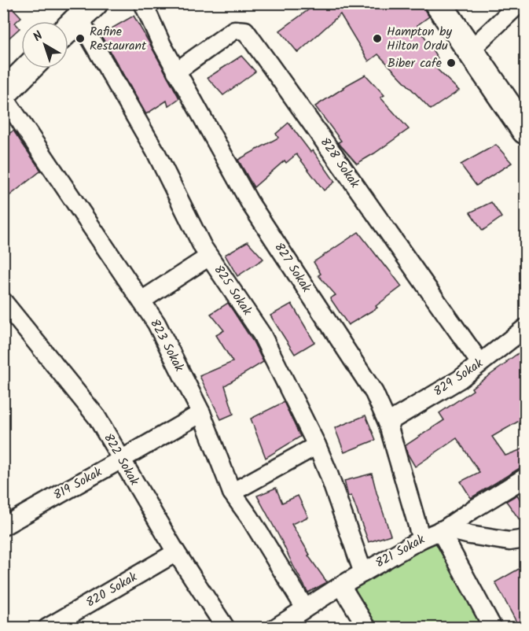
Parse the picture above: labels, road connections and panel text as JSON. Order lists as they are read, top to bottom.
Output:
{
  "streets": {
    "street": [
      "828 Sokak",
      "827 Sokak",
      "825 Sokak",
      "823 Sokak",
      "829 Sokak",
      "822 Sokak",
      "819 Sokak",
      "821 Sokak",
      "820 Sokak"
    ]
  },
  "crossings": [
    ["828 Sokak", "827 Sokak"],
    ["828 Sokak", "829 Sokak"],
    ["827 Sokak", "829 Sokak"],
    ["827 Sokak", "821 Sokak"],
    ["825 Sokak", "821 Sokak"],
    ["823 Sokak", "819 Sokak"],
    ["823 Sokak", "821 Sokak"],
    ["822 Sokak", "819 Sokak"],
    ["822 Sokak", "820 Sokak"]
  ],
  "places": ["Rafine Restaurant", "Hampton by Hilton Ordu", "Biber cafe"],
  "north": "top left"
}
